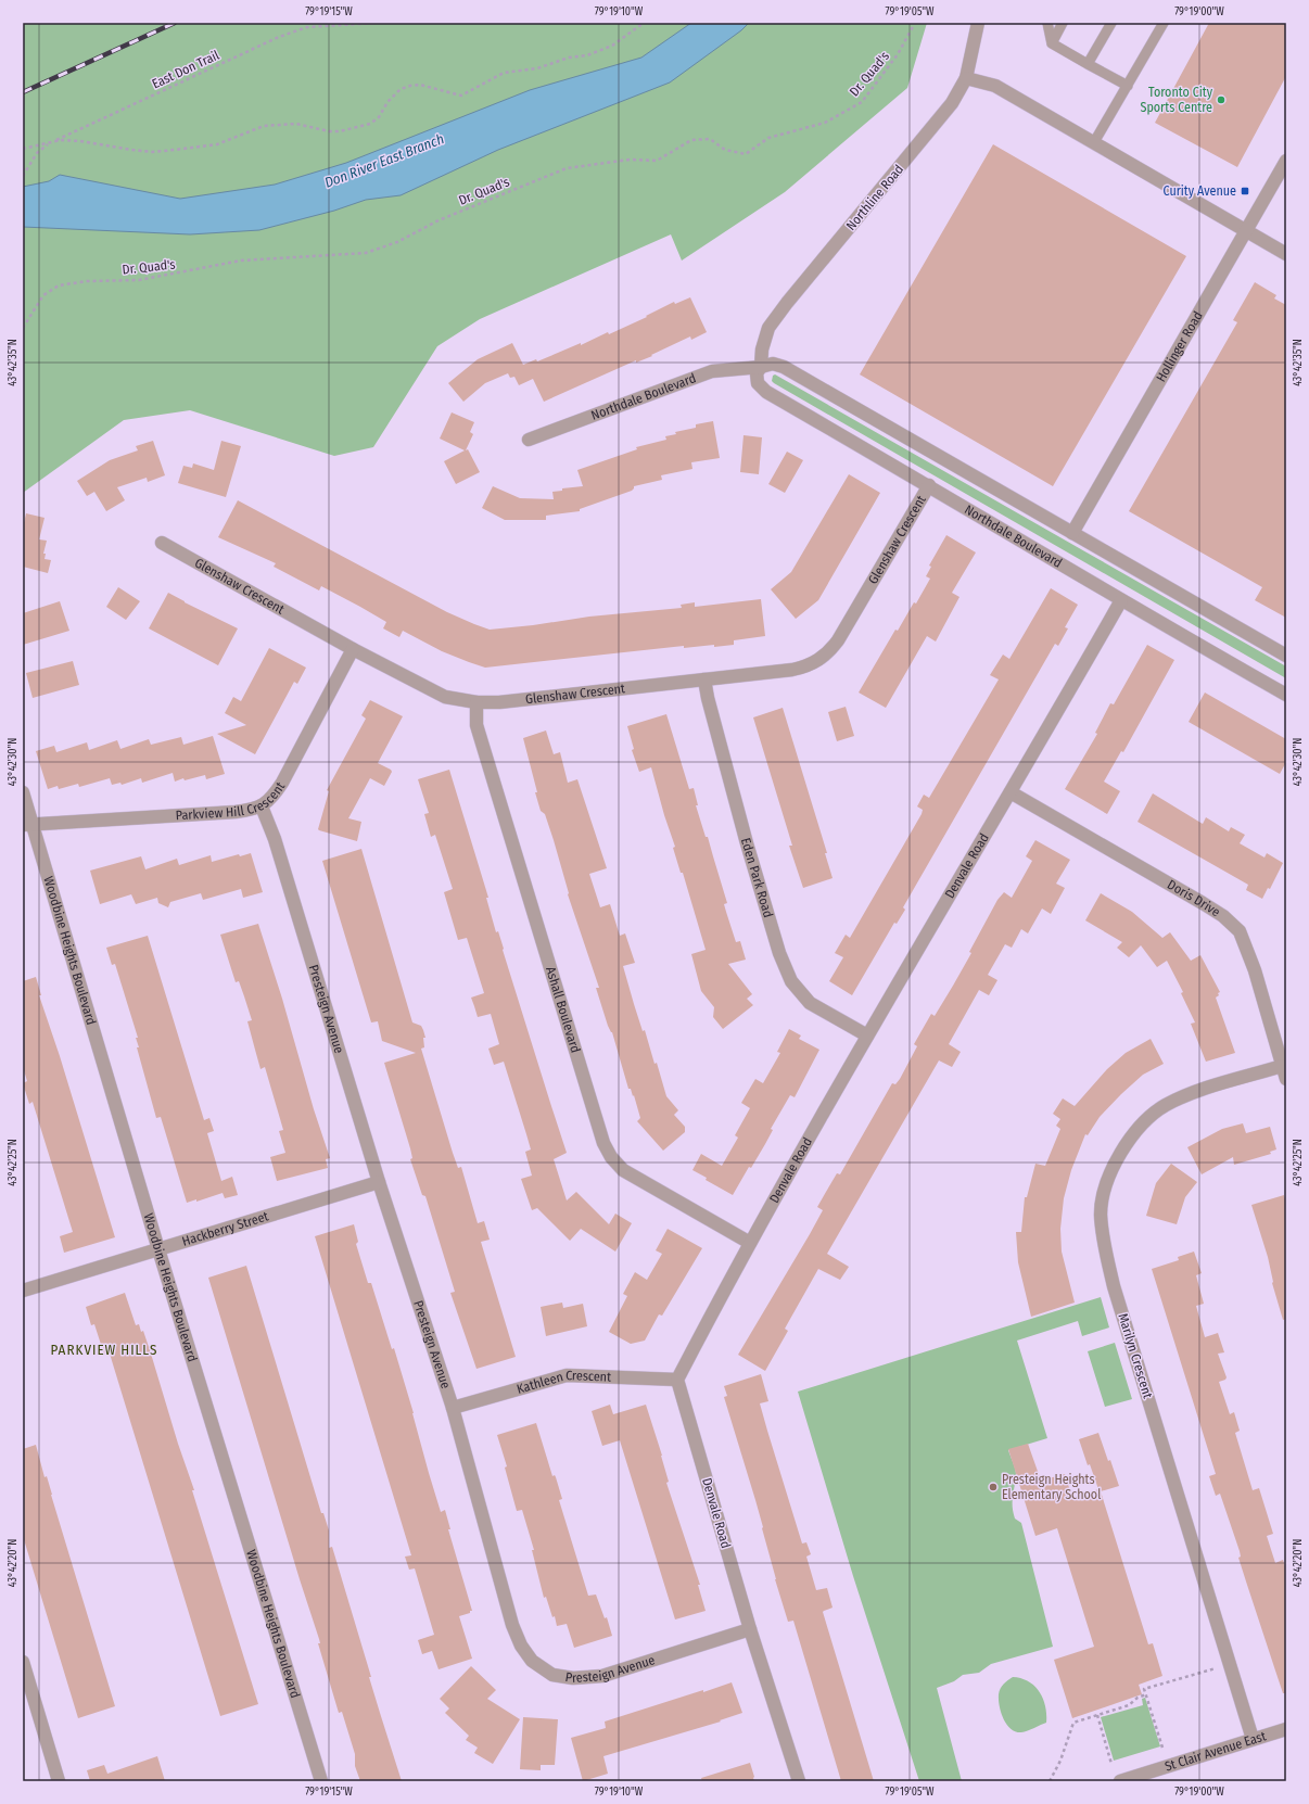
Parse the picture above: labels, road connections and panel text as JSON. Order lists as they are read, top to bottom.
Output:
{
  "streets": {
    "street": [
      "Northline Road",
      "Hollinger Road",
      "Northdale Boulevard",
      "Glenshaw Crescent",
      "Parkview Hill Crescent",
      "Denvale Road",
      "Eden Park Road",
      "Doris Drive",
      "Woodbine Heights Boulevard",
      "Presteign Avenue",
      "Ashall Boulevard",
      "Hackberry Street",
      "Marilyn Crescent",
      "Kathleen Crescent",
      "St Clair Avenue East"
    ],
    "path": ["East Don Trail", "Dr. Quad's"]
  },
  "crossings": [
    ["Northline Road", "Northdale Boulevard"],
    ["Hollinger Road", "Northdale Boulevard"],
    ["Northdale Boulevard", "Glenshaw Crescent"],
    ["Northdale Boulevard", "Denvale Road"],
    ["Glenshaw Crescent", "Parkview Hill Crescent"],
    ["Glenshaw Crescent", "Eden Park Road"],
    ["Glenshaw Crescent", "Ashall Boulevard"],
    ["Parkview Hill Crescent", "Woodbine Heights Boulevard"],
    ["Parkview Hill Crescent", "Presteign Avenue"],
    ["Denvale Road", "Eden Park Road"],
    ["Denvale Road", "Doris Drive"],
    ["Denvale Road", "Presteign Avenue"],
    ["Denvale Road", "Ashall Boulevard"],
    ["Denvale Road", "Kathleen Crescent"],
    ["Doris Drive", "Marilyn Crescent"],
    ["Woodbine Heights Boulevard", "Hackberry Street"],
    ["Presteign Avenue", "Hackberry Street"],
    ["Presteign Avenue", "Kathleen Crescent"],
    ["Marilyn Crescent", "St Clair Avenue East"]
  ],
  "districts": ["PARKVIEW HILLS"],
  "water": ["Don River East Branch"],
  "places": {
    "other": ["Toronto City Sports Centre", "Presteign Heights Elementary School"],
    "transit": ["Curity Avenue"]
  },
  "coordinates": [
    "79°19'15\"W",
    "79°19'10\"W",
    "79°19'05\"W",
    "79°19'00\"W",
    "43°42'35\"N",
    "43°42'30\"N",
    "43°42'25\"N",
    "43°42'20\"N"
  ]
}
